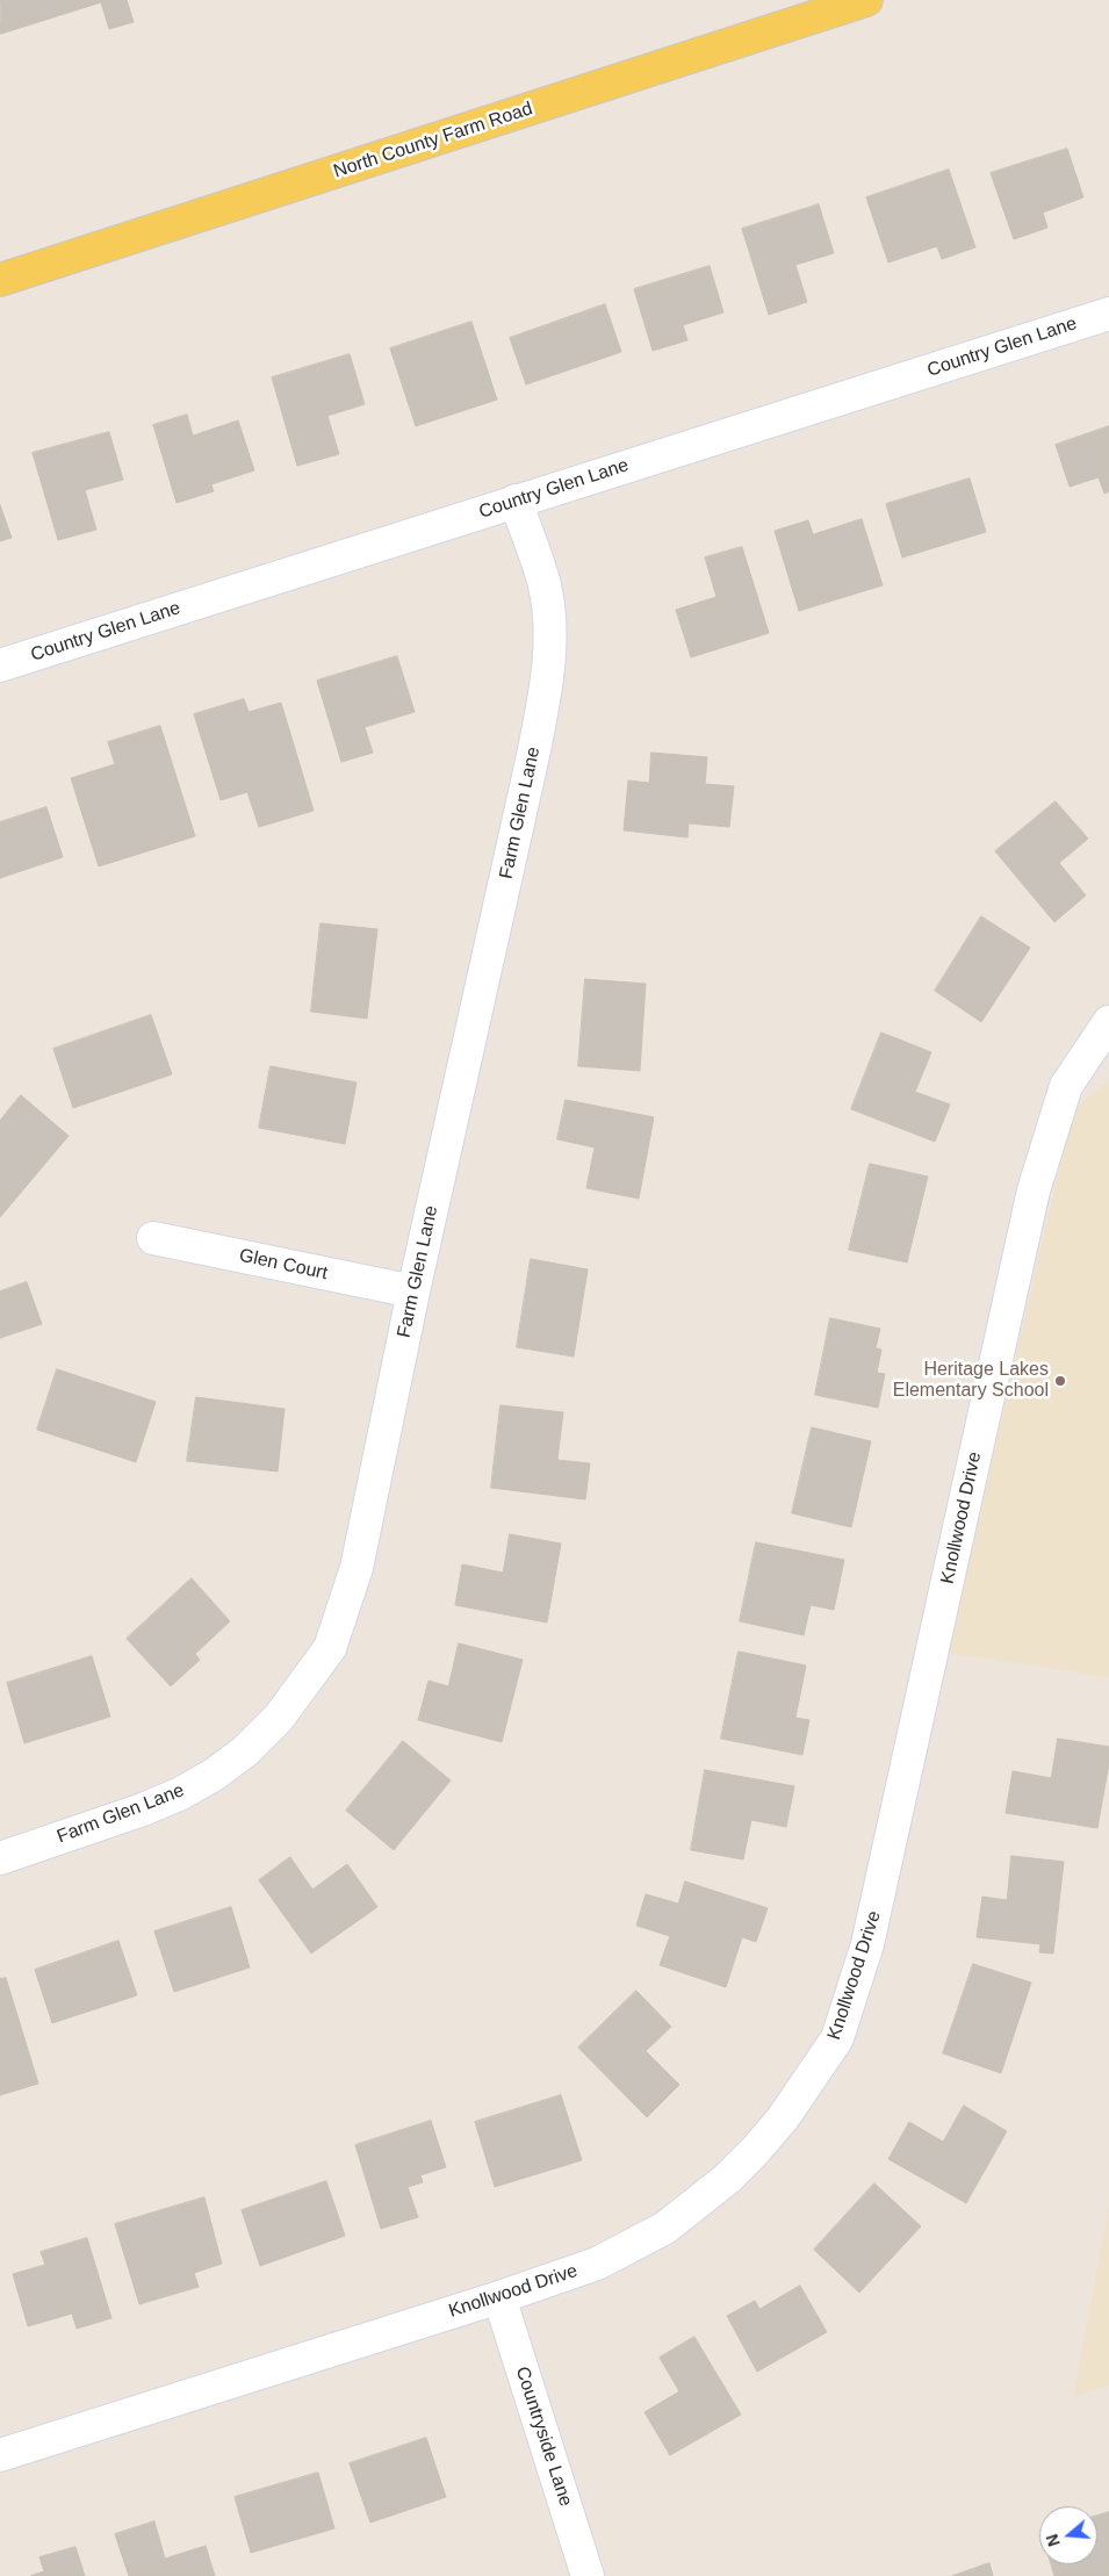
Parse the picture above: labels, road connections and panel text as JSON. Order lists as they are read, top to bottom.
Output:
{
  "streets": {
    "main road": ["North County Farm Road"],
    "street": [
      "Country Glen Lane",
      "Farm Glen Lane",
      "Glen Court",
      "Knollwood Drive",
      "Countryside Lane"
    ]
  },
  "crossings": [
    ["Country Glen Lane", "Farm Glen Lane"],
    ["Farm Glen Lane", "Glen Court"],
    ["Knollwood Drive", "Countryside Lane"]
  ],
  "places": ["Heritage Lakes Elementary School"],
  "north": "left"
}
